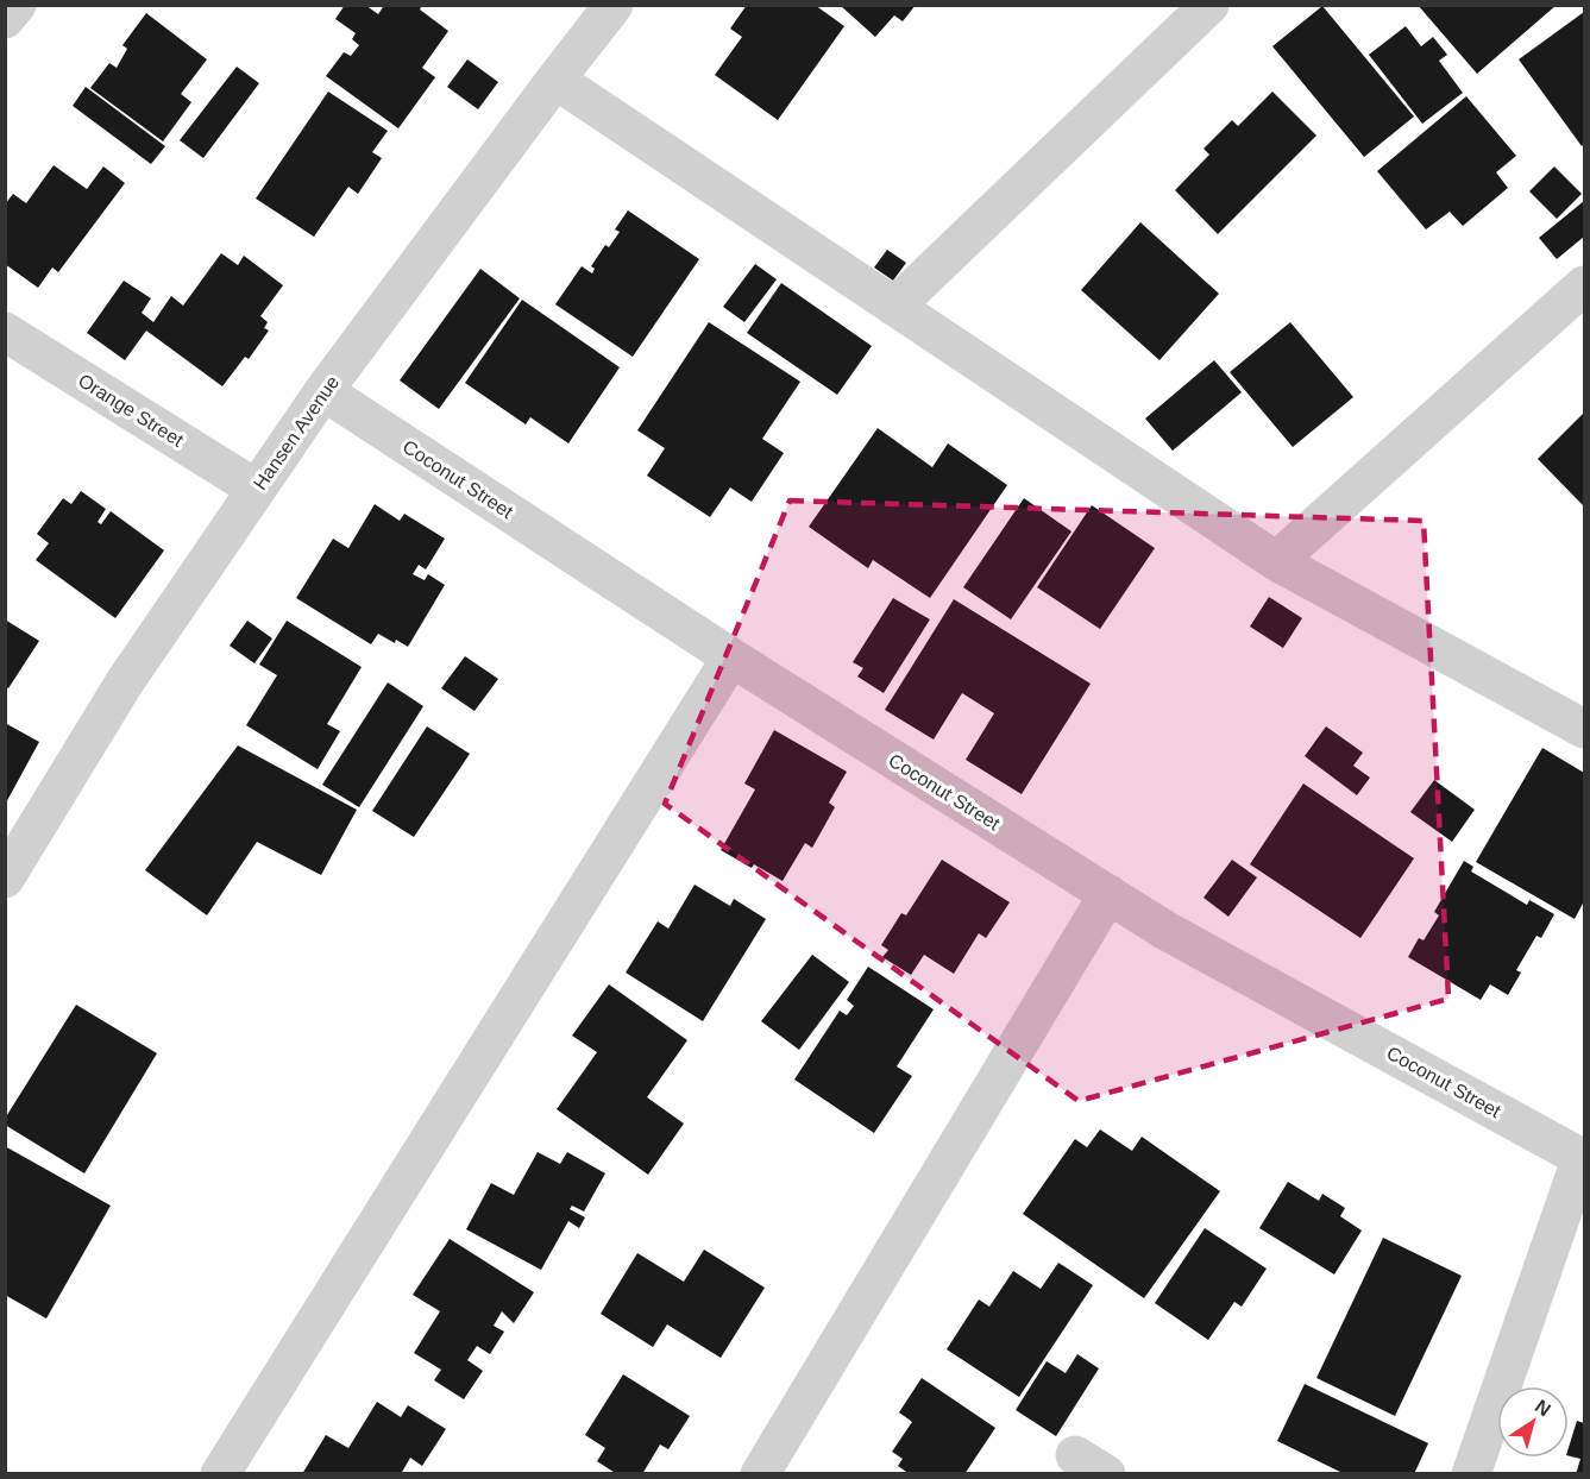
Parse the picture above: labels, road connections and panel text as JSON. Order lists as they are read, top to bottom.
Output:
{
  "streets": {
    "street": ["Orange Street", "Hansen Avenue", "Coconut Street"]
  },
  "crossings": [
    ["Orange Street", "Hansen Avenue"],
    ["Hansen Avenue", "Coconut Street"]
  ],
  "north": "top right"
}
